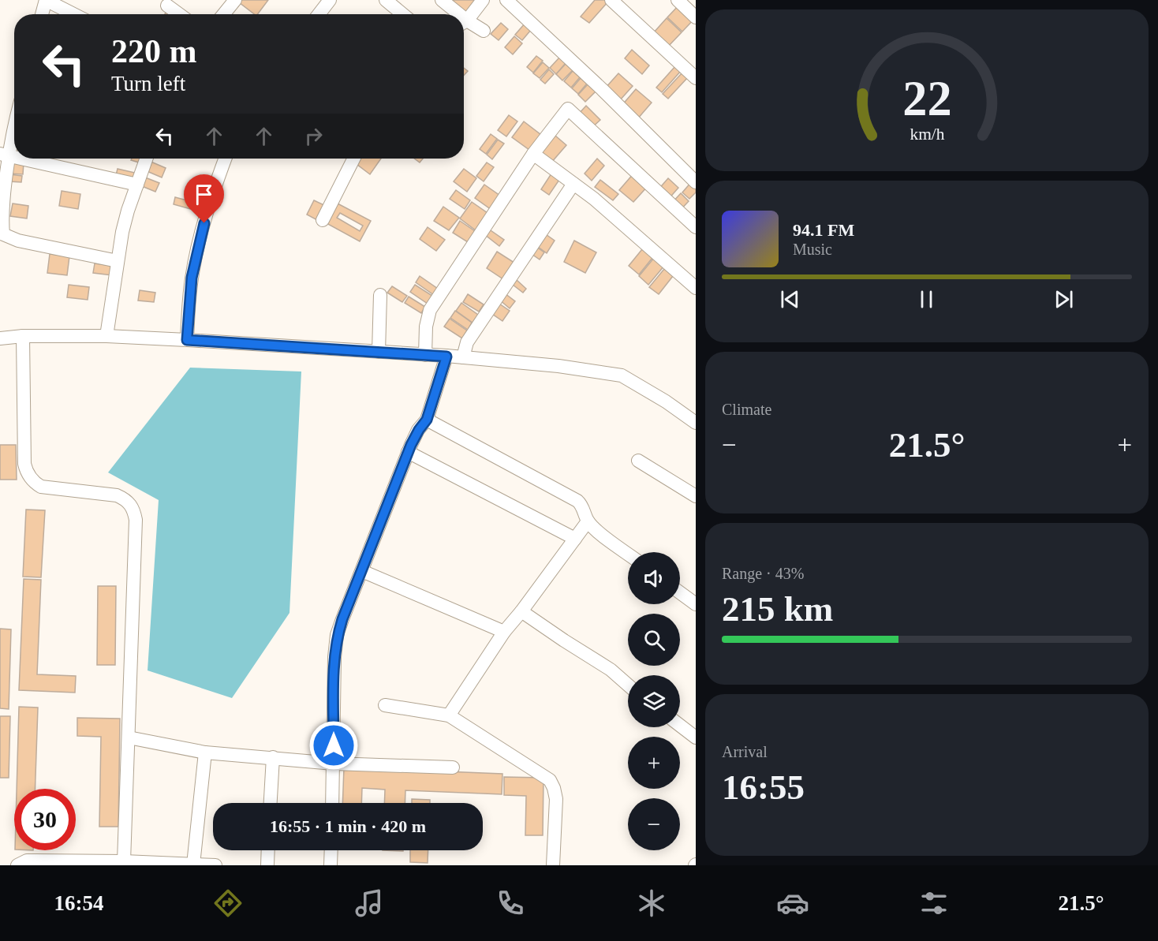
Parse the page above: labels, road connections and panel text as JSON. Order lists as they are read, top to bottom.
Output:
{
  "page": {
    "turn": ["220 m", "Turn left"],
    "song": ["94.1 FM", "Music"],
    "tile": [
      "Climate",
      ["Range · 43%", "215 km"],
      ["Arrival", "16:55"]
    ],
    "heat": ["−", "21.5°", "+"],
    "map_buttons": ["+", "−"],
    "limit": "30",
    "trip": "16:55 · 1 min · 420 m",
    "tabs": ["16:54", "21.5°"],
    "gauge": ["22", "km/h"]
  }
}
